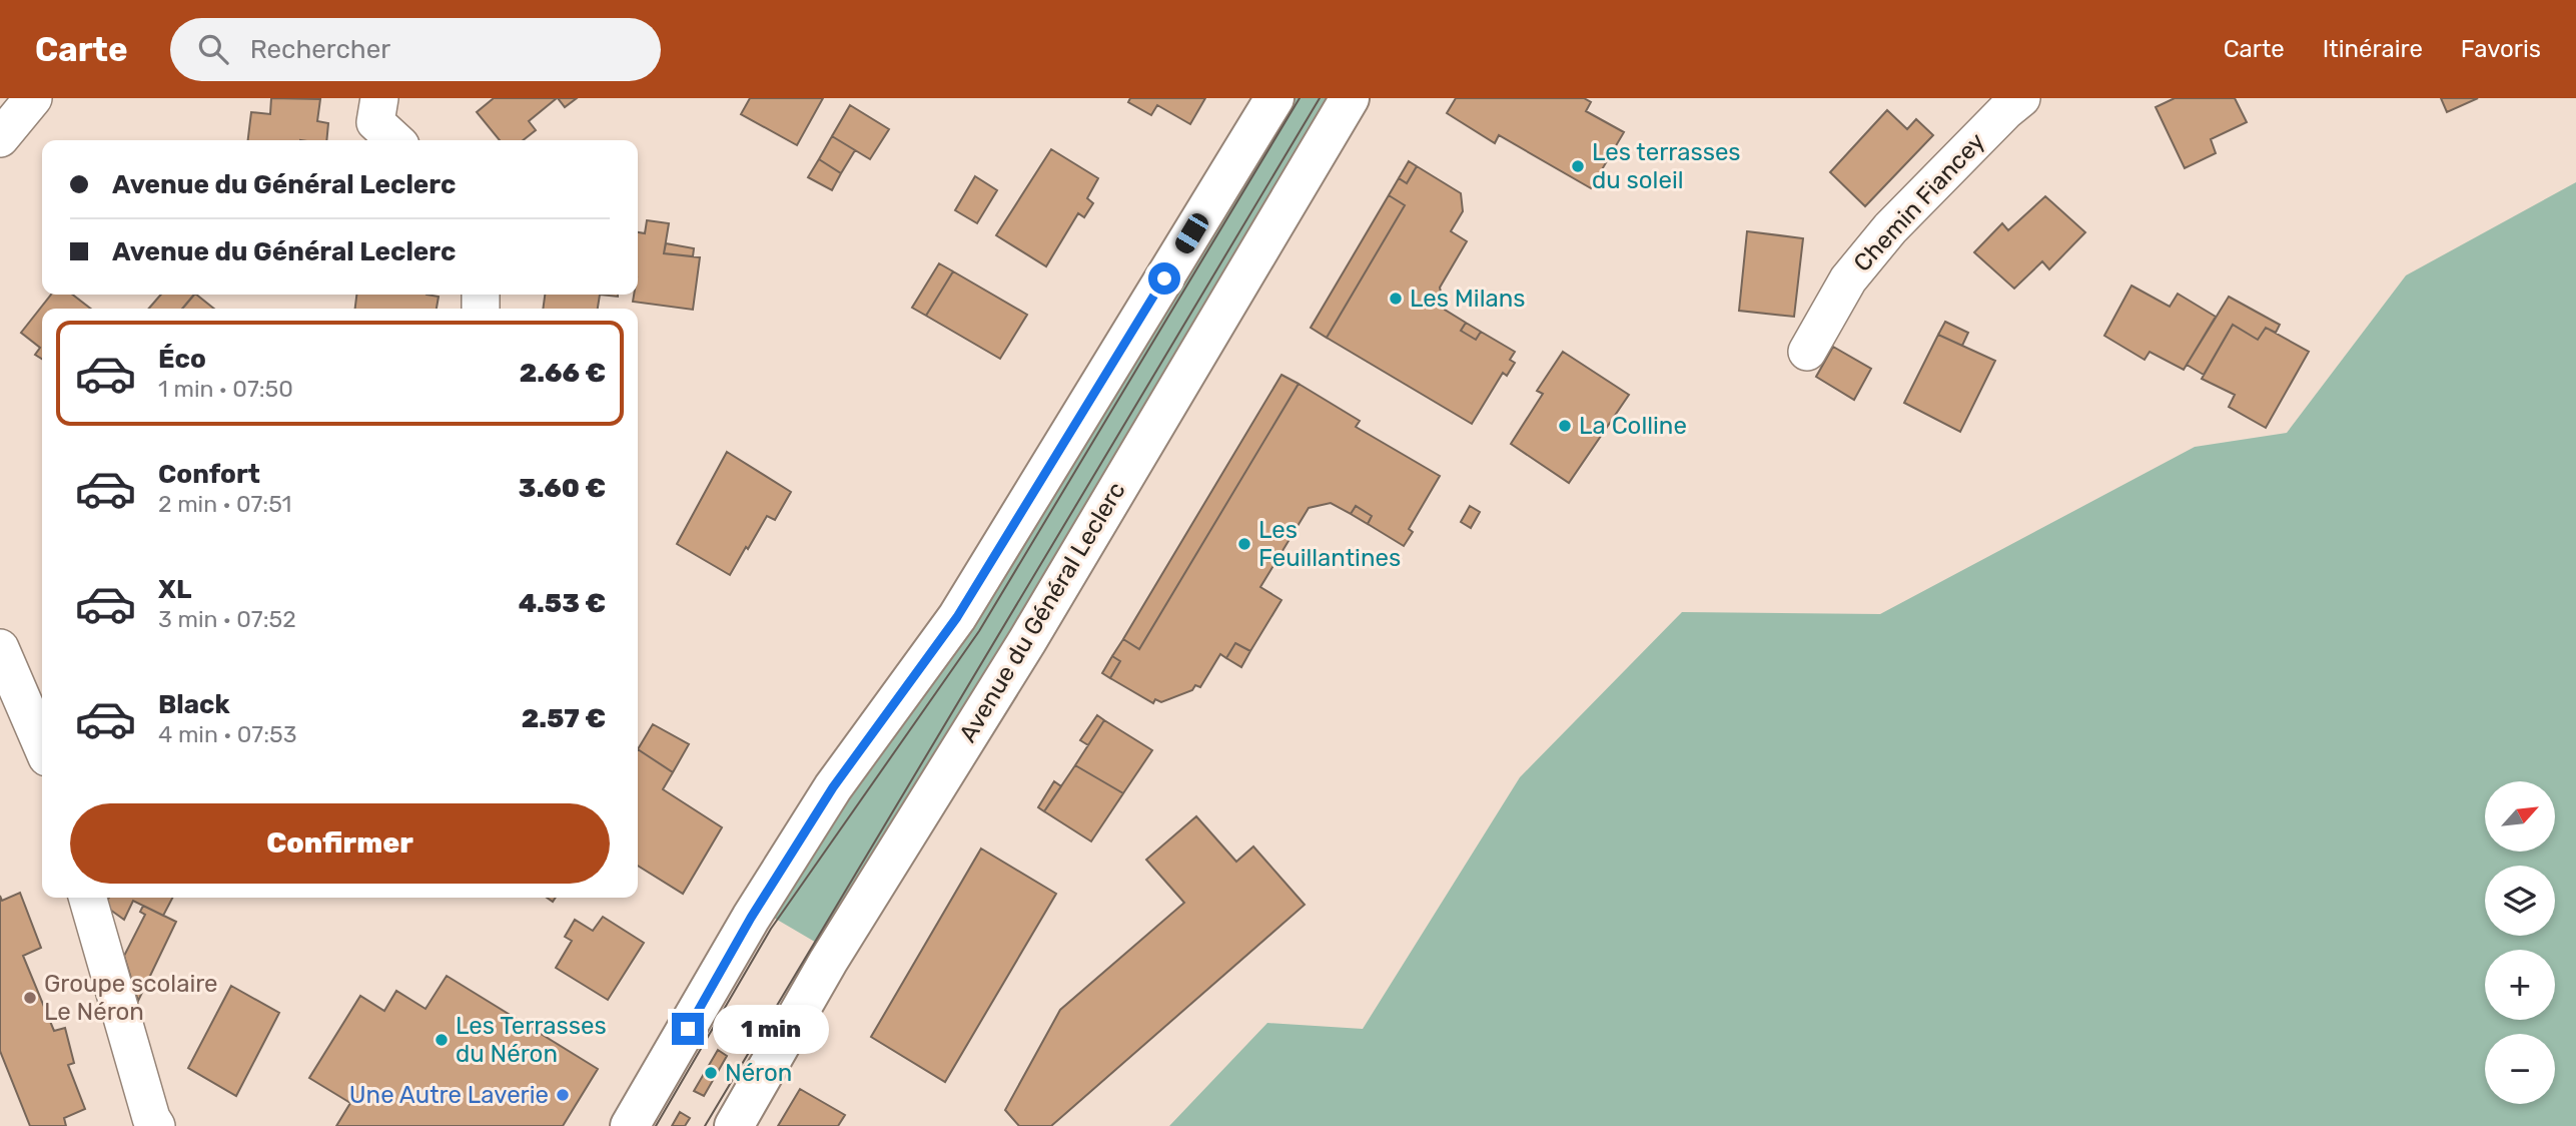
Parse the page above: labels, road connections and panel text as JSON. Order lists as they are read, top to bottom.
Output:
{
  "streets": {
    "main road": ["Avenue du Général Leclerc"],
    "street": ["Chemin Fiancey"]
  },
  "places": [
    "Les terrasses du soleil",
    "Les Milans",
    "La Colline",
    "Les Feuillantines",
    "Groupe scolaire Le Néron",
    "Les Terrasses du Néron",
    "Néron",
    "Une Autre Laverie"
  ],
  "north": "top right",
  "page": {
    "header": "Carte",
    "search": "Rechercher",
    "nav": ["Carte", "Itinéraire", "Favoris"],
    "banner": ["Avenue du Général Leclerc", "Avenue du Général Leclerc"],
    "list": [
      {
        "name": "Éco",
        "note": "1 min · 07:50",
        "value": "2.66 €"
      },
      {
        "name": "Confort",
        "note": "2 min · 07:51",
        "value": "3.60 €"
      },
      {
        "name": "XL",
        "note": "3 min · 07:52",
        "value": "4.53 €"
      },
      {
        "name": "Black",
        "note": "4 min · 07:53",
        "value": "2.57 €"
      }
    ],
    "map_buttons": ["+", "−"],
    "buttons": "Confirmer",
    "bubble": "1 min"
  }
}
